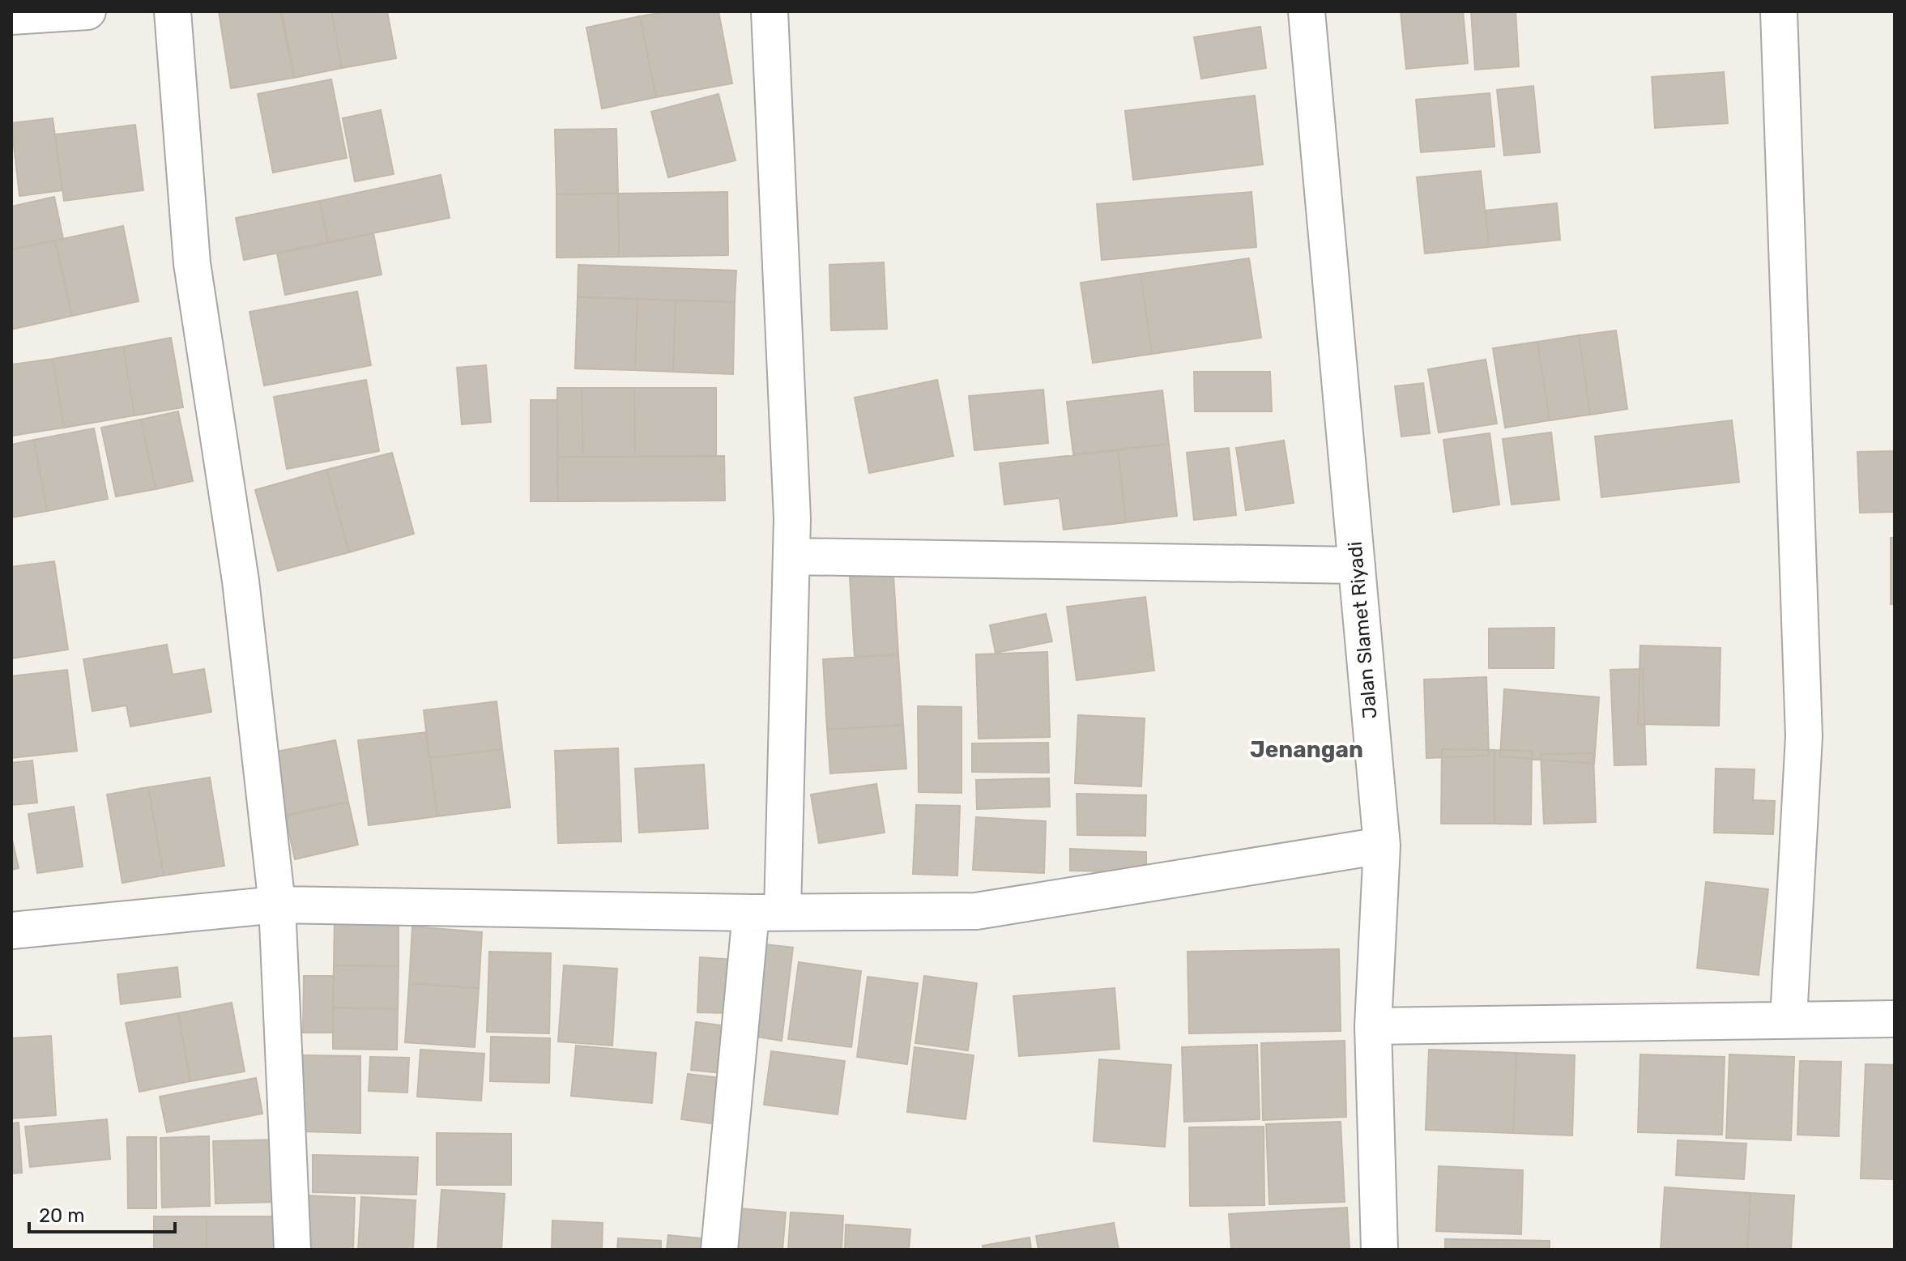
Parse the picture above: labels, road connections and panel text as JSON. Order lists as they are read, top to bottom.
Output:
{
  "streets": {
    "street": ["Jalan Slamet Riyadi"]
  },
  "districts": ["Jenangan"],
  "scale_bar": "20 m"
}
